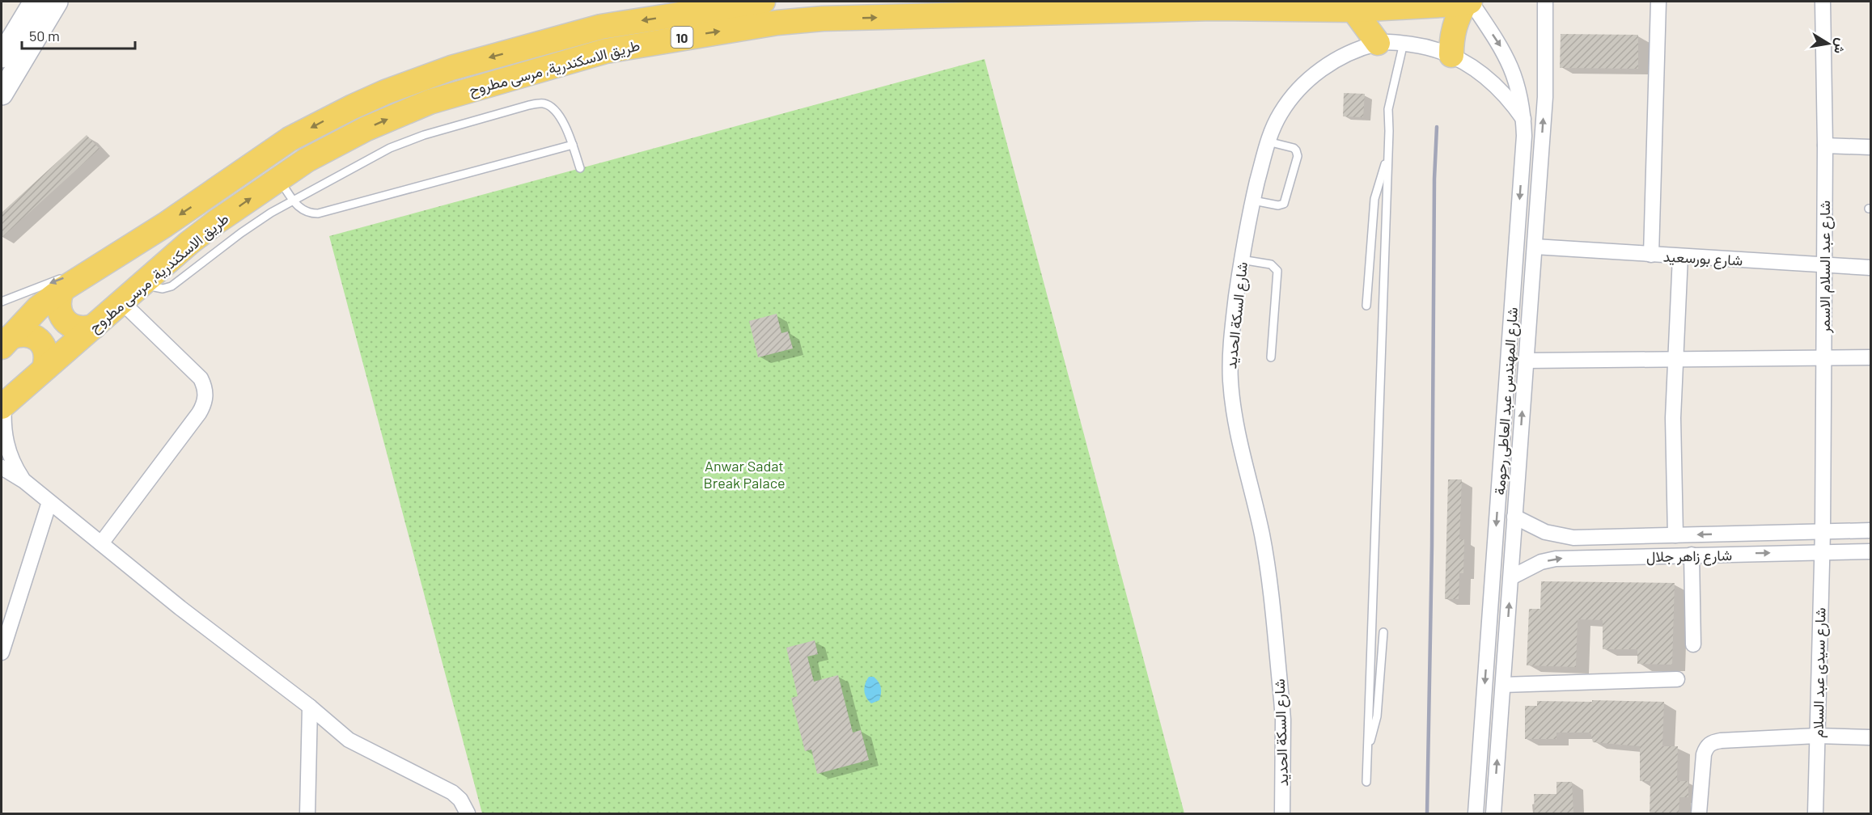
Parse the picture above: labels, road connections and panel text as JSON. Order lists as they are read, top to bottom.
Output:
{
  "streets": {
    "main road": ["10", "طريق الاسكندرية, مرسى مطروح"],
    "street": [
      "شارع بورسعيد",
      "شارع عبد السلام الاسمر",
      "شارع السكة الحديد",
      "شارع المهندس عبد العاطى رحومة",
      "شارع زاهر جلال",
      "شارع سيدى عبد السلام"
    ]
  },
  "crossings": [
    ["طريق الاسكندرية, مرسى مطروح", "شارع المهندس عبد العاطى رحومة"],
    ["شارع بورسعيد", "شارع عبد السلام الاسمر"],
    ["شارع بورسعيد", "شارع المهندس عبد العاطى رحومة"],
    ["شارع عبد السلام الاسمر", "شارع زاهر جلال"],
    ["شارع عبد السلام الاسمر", "شارع سيدى عبد السلام"],
    ["شارع السكة الحديد", "شارع المهندس عبد العاطى رحومة"],
    ["شارع المهندس عبد العاطى رحومة", "شارع زاهر جلال"],
    ["شارع زاهر جلال", "شارع سيدى عبد السلام"]
  ],
  "parks": ["Anwar Sadat Break Palace"],
  "scale_bar": "50 m",
  "north": "right"
}
